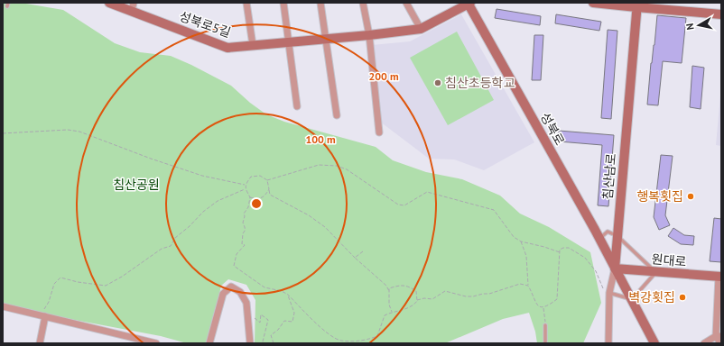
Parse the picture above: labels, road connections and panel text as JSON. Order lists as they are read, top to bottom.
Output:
{
  "streets": {
    "main road": [
      "성북로5길",
      "성북로",
      "침산남로",
      "원대로"
    ]
  },
  "crossings": [
    ["성북로5길", "성북로"],
    ["성북로", "침산남로"],
    ["성북로", "원대로"],
    ["침산남로", "원대로"]
  ],
  "parks": ["침산공원"],
  "places": ["침산초등학교", "행복횟집", "벽강횟집"],
  "north": "left",
  "rings": ["200 m", "100 m"]
}
